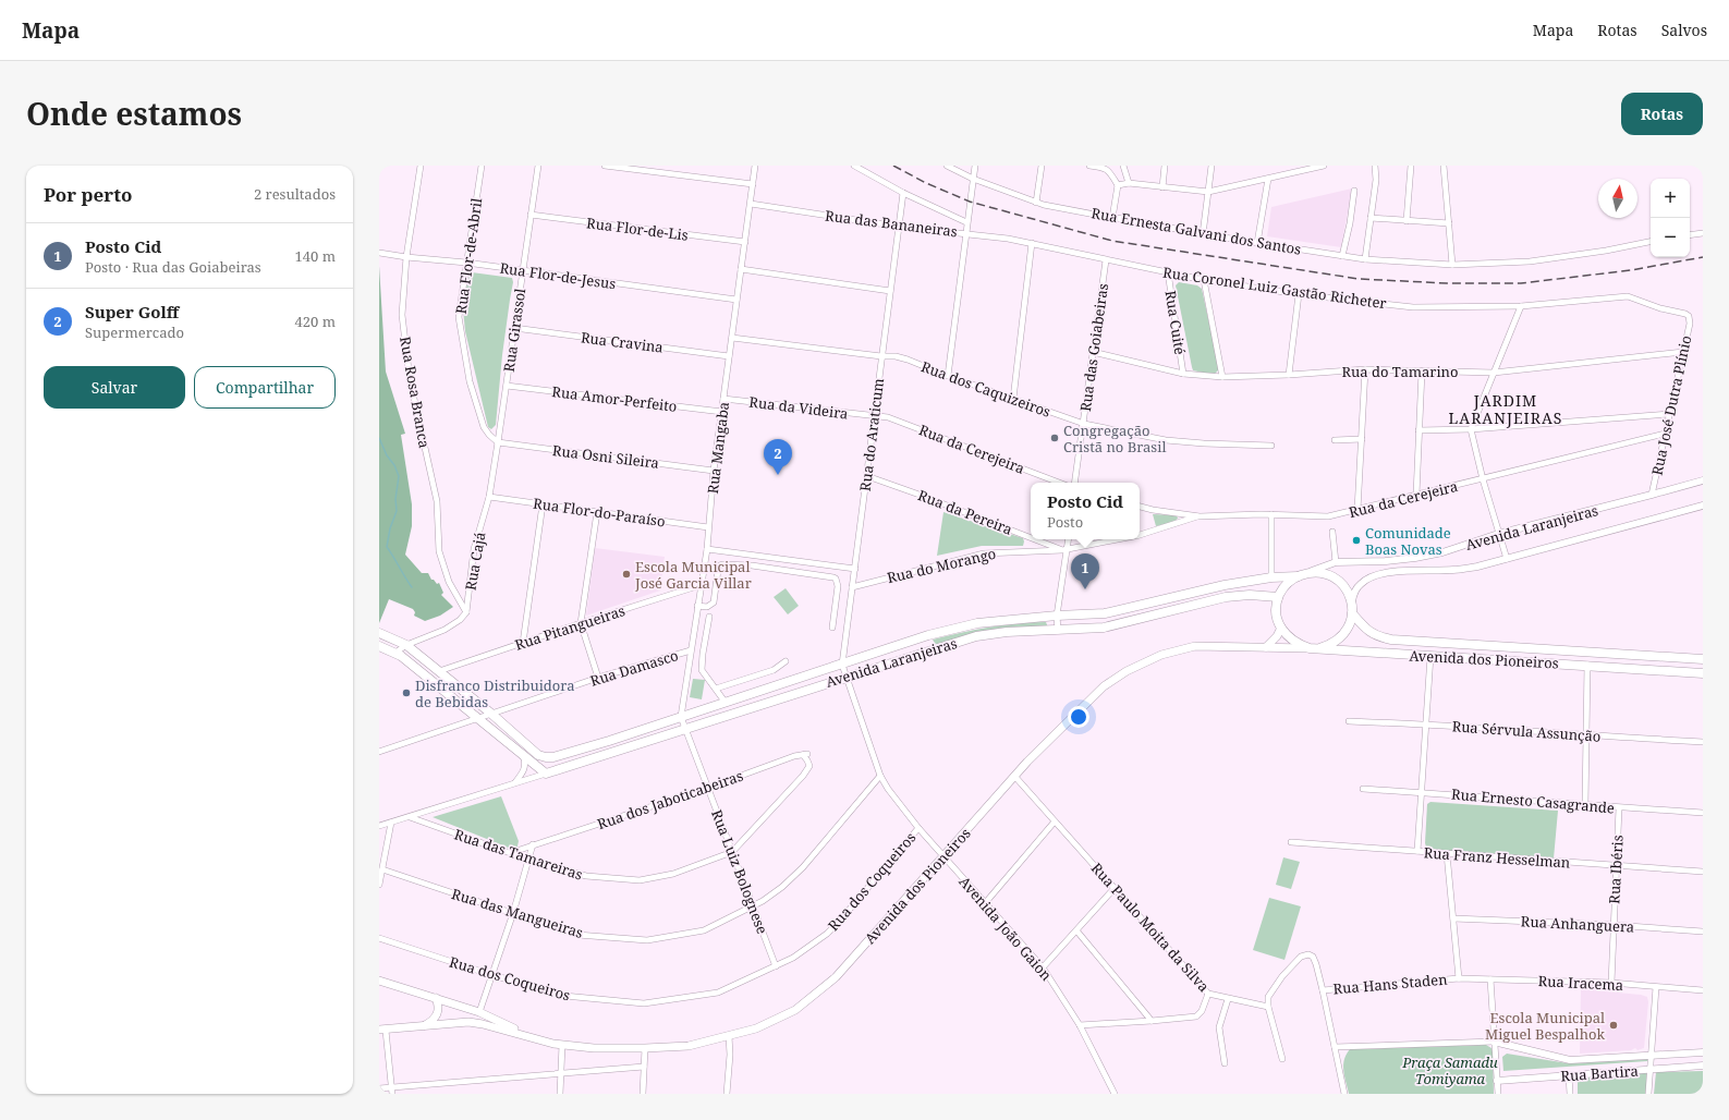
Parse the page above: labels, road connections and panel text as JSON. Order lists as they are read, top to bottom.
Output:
{
  "streets": {
    "main road": ["Avenida Laranjeiras", "Avenida dos Pioneiros"],
    "street": [
      "Rua das Bananeiras",
      "Rua Flor-de-Lis",
      "Rua Ernesta Galvani dos Santos",
      "Rua Flor-de-Abril",
      "Rua Flor-de-Jesus",
      "Rua Coronel Luiz Gastão Richeter",
      "Rua Cuité",
      "Rua Girassol",
      "Rua Cravina",
      "Rua das Goiabeiras",
      "Rua do Tamarino",
      "Rua dos Caquizeiros",
      "Rua Rosa Branca",
      "Rua Amor-Perfeito",
      "Rua José Dutra Plínio",
      "Rua da Videira",
      "Rua do Araticum",
      "Rua Mangaba",
      "Rua da Cerejeira",
      "Rua Osni Sileira",
      "Rua Flor-do-Paraíso",
      "Rua da Pereira",
      "Rua Cajá",
      "Rua do Morango",
      "Rua Pitangueiras",
      "Rua Damasco",
      "Rua Sérvula Assunção",
      "Rua dos Jaboticabeiras",
      "Rua Ernesto Casagrande",
      "Rua das Tamareiras",
      "Rua Franz Hesselman",
      "Rua Ibéris",
      "Rua Luiz Bolognese",
      "Rua dos Coqueiros",
      "Rua das Mangueiras",
      "Rua Anhanguera",
      "Rua Paulo Moita da Silva",
      "Avenida João Gaion",
      "Rua Iracema",
      "Rua Hans Staden",
      "Rua Bartira"
    ]
  },
  "crossings": [
    ["Rua das Bananeiras", "Rua Coronel Luiz Gastão Richeter"],
    ["Rua das Bananeiras", "Rua do Araticum"],
    ["Rua das Bananeiras", "Rua Mangaba"],
    ["Rua Flor-de-Lis", "Rua Girassol"],
    ["Rua Flor-de-Lis", "Rua Mangaba"],
    ["Rua Flor-de-Abril", "Rua Flor-de-Jesus"],
    ["Rua Flor-de-Abril", "Rua Girassol"],
    ["Rua Flor-de-Abril", "Rua Osni Sileira"],
    ["Rua Flor-de-Abril", "Rua Cajá"],
    ["Rua Flor-de-Jesus", "Rua Girassol"],
    ["Rua Flor-de-Jesus", "Rua Rosa Branca"],
    ["Rua Flor-de-Jesus", "Rua Mangaba"],
    ["Rua Coronel Luiz Gastão Richeter", "Rua Cuité"],
    ["Rua Coronel Luiz Gastão Richeter", "Rua das Goiabeiras"],
    ["Rua Coronel Luiz Gastão Richeter", "Rua José Dutra Plínio"],
    ["Rua Cuité", "Rua do Tamarino"],
    ["Rua Girassol", "Rua Cravina"],
    ["Rua Girassol", "Rua Amor-Perfeito"],
    ["Rua Girassol", "Rua Osni Sileira"],
    ["Rua Girassol", "Rua Cajá"],
    ["Rua Cravina", "Rua Mangaba"],
    ["Rua das Goiabeiras", "Rua do Tamarino"],
    ["Rua das Goiabeiras", "Rua dos Caquizeiros"],
    ["Rua do Tamarino", "Rua José Dutra Plínio"],
    ["Rua dos Caquizeiros", "Rua do Araticum"],
    ["Rua dos Caquizeiros", "Rua Mangaba"],
    ["Rua Rosa Branca", "Rua Cajá"],
    ["Rua Amor-Perfeito", "Rua Mangaba"],
    ["Rua José Dutra Plínio", "Rua da Cerejeira"],
    ["Rua José Dutra Plínio", "Avenida Laranjeiras"],
    ["Rua da Videira", "Rua do Araticum"],
    ["Rua da Videira", "Rua Mangaba"],
    ["Rua da Videira", "Rua da Cerejeira"],
    ["Rua do Araticum", "Rua da Cerejeira"],
    ["Rua do Araticum", "Rua da Pereira"],
    ["Rua do Araticum", "Avenida Laranjeiras"],
    ["Rua do Araticum", "Rua do Morango"],
    ["Rua Mangaba", "Rua Osni Sileira"],
    ["Rua Mangaba", "Rua Flor-do-Paraíso"],
    ["Rua Mangaba", "Avenida Laranjeiras"],
    ["Rua Mangaba", "Rua Pitangueiras"],
    ["Rua Mangaba", "Rua Damasco"],
    ["Rua Mangaba", "Rua Luiz Bolognese"],
    ["Rua da Cerejeira", "Rua do Morango"],
    ["Rua Osni Sileira", "Rua Cajá"],
    ["Rua Flor-do-Paraíso", "Rua Cajá"],
    ["Rua da Pereira", "Rua do Morango"],
    ["Avenida Laranjeiras", "Avenida dos Pioneiros"],
    ["Avenida Laranjeiras", "Rua Damasco"],
    ["Avenida Laranjeiras", "Rua das Tamareiras"],
    ["Avenida Laranjeiras", "Rua Luiz Bolognese"],
    ["Avenida dos Pioneiros", "Rua Paulo Moita da Silva"],
    ["Avenida dos Pioneiros", "Avenida João Gaion"],
    ["Rua dos Jaboticabeiras", "Rua das Tamareiras"],
    ["Rua dos Jaboticabeiras", "Rua Luiz Bolognese"],
    ["Rua Ernesto Casagrande", "Rua Ibéris"],
    ["Rua das Tamareiras", "Rua Luiz Bolognese"],
    ["Rua Franz Hesselman", "Rua Ibéris"],
    ["Rua Ibéris", "Rua Anhanguera"],
    ["Rua Ibéris", "Rua Iracema"],
    ["Rua Luiz Bolognese", "Rua dos Coqueiros"],
    ["Rua Luiz Bolognese", "Rua das Mangueiras"],
    ["Rua Iracema", "Rua Hans Staden"]
  ],
  "districts": ["JARDIM LARANJEIRAS"],
  "parks": ["Praça Samadu Tomiyama"],
  "places": [
    "Congregação Cristã no Brasil",
    "Comunidade Boas Novas",
    "Escola Municipal José Garcia Villar",
    "Disfranco Distribuidora de Bebidas",
    "Escola Municipal Miguel Bespalhok"
  ],
  "north": "top",
  "page": {
    "header": "Mapa",
    "nav": ["Mapa", "Rotas", "Salvos"],
    "title": "Onde estamos",
    "buttons": [
      "Rotas",
      ["Salvar", "Compartilhar"]
    ],
    "heading": ["Por perto", "2 resultados"],
    "map_buttons": ["+", "−"],
    "list": [
      {
        "mark": "1",
        "name": "Posto Cid",
        "note": "Posto · Rua das Goiabeiras",
        "value": "140 m"
      },
      {
        "mark": "2",
        "name": "Super Golff",
        "note": "Supermercado",
        "value": "420 m"
      }
    ],
    "pins": ["2", "1"],
    "popup": ["Posto Cid", "Posto"]
  }
}
